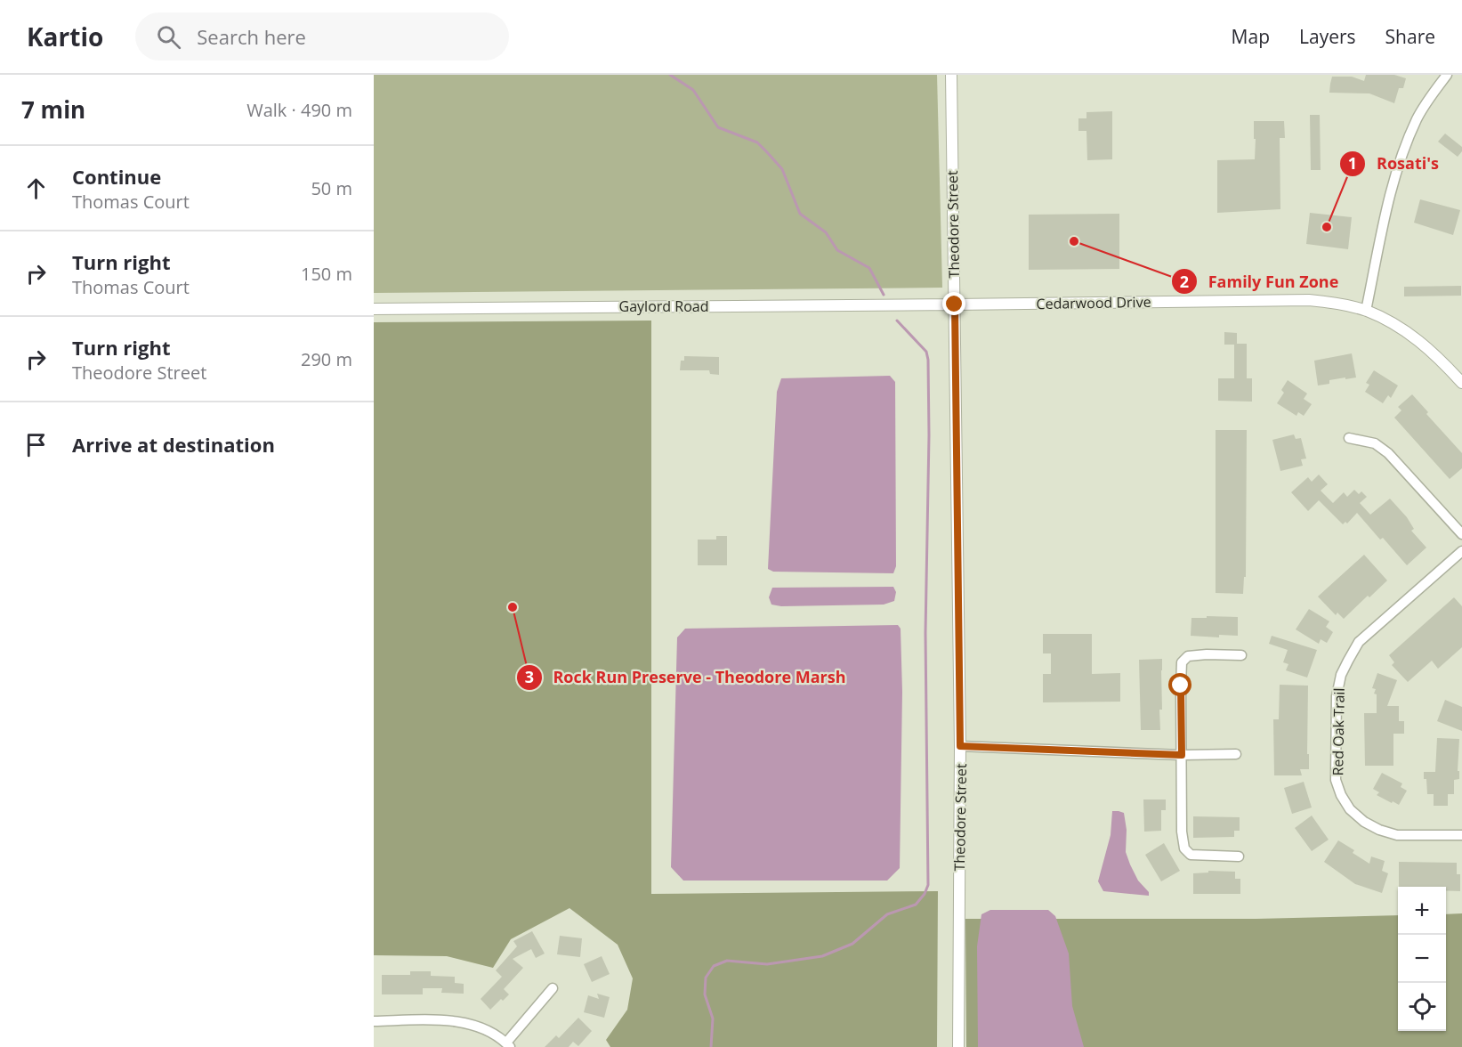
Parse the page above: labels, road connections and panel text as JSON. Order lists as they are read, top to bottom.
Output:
{
  "streets": {
    "street": [
      "Theodore Street",
      "Cedarwood Drive",
      "Gaylord Road",
      "Red Oak Trail"
    ]
  },
  "crossings": [
    ["Theodore Street", "Cedarwood Drive"],
    ["Theodore Street", "Gaylord Road"],
    ["Cedarwood Drive", "Gaylord Road"]
  ],
  "places": ["Rosati's", "Family Fun Zone", "Rock Run Preserve - Theodore Marsh"],
  "page": {
    "header": "Kartio",
    "search": "Search here",
    "nav": ["Map", "Layers", "Share"],
    "heading": ["7 min", "Walk · 490 m"],
    "list": [
      ["Continue", "Thomas Court", "50 m"],
      ["Turn right", "Thomas Court", "150 m"],
      ["Turn right", "Theodore Street", "290 m"],
      "Arrive at destination"
    ],
    "map_buttons": ["+", "−"]
  }
}
